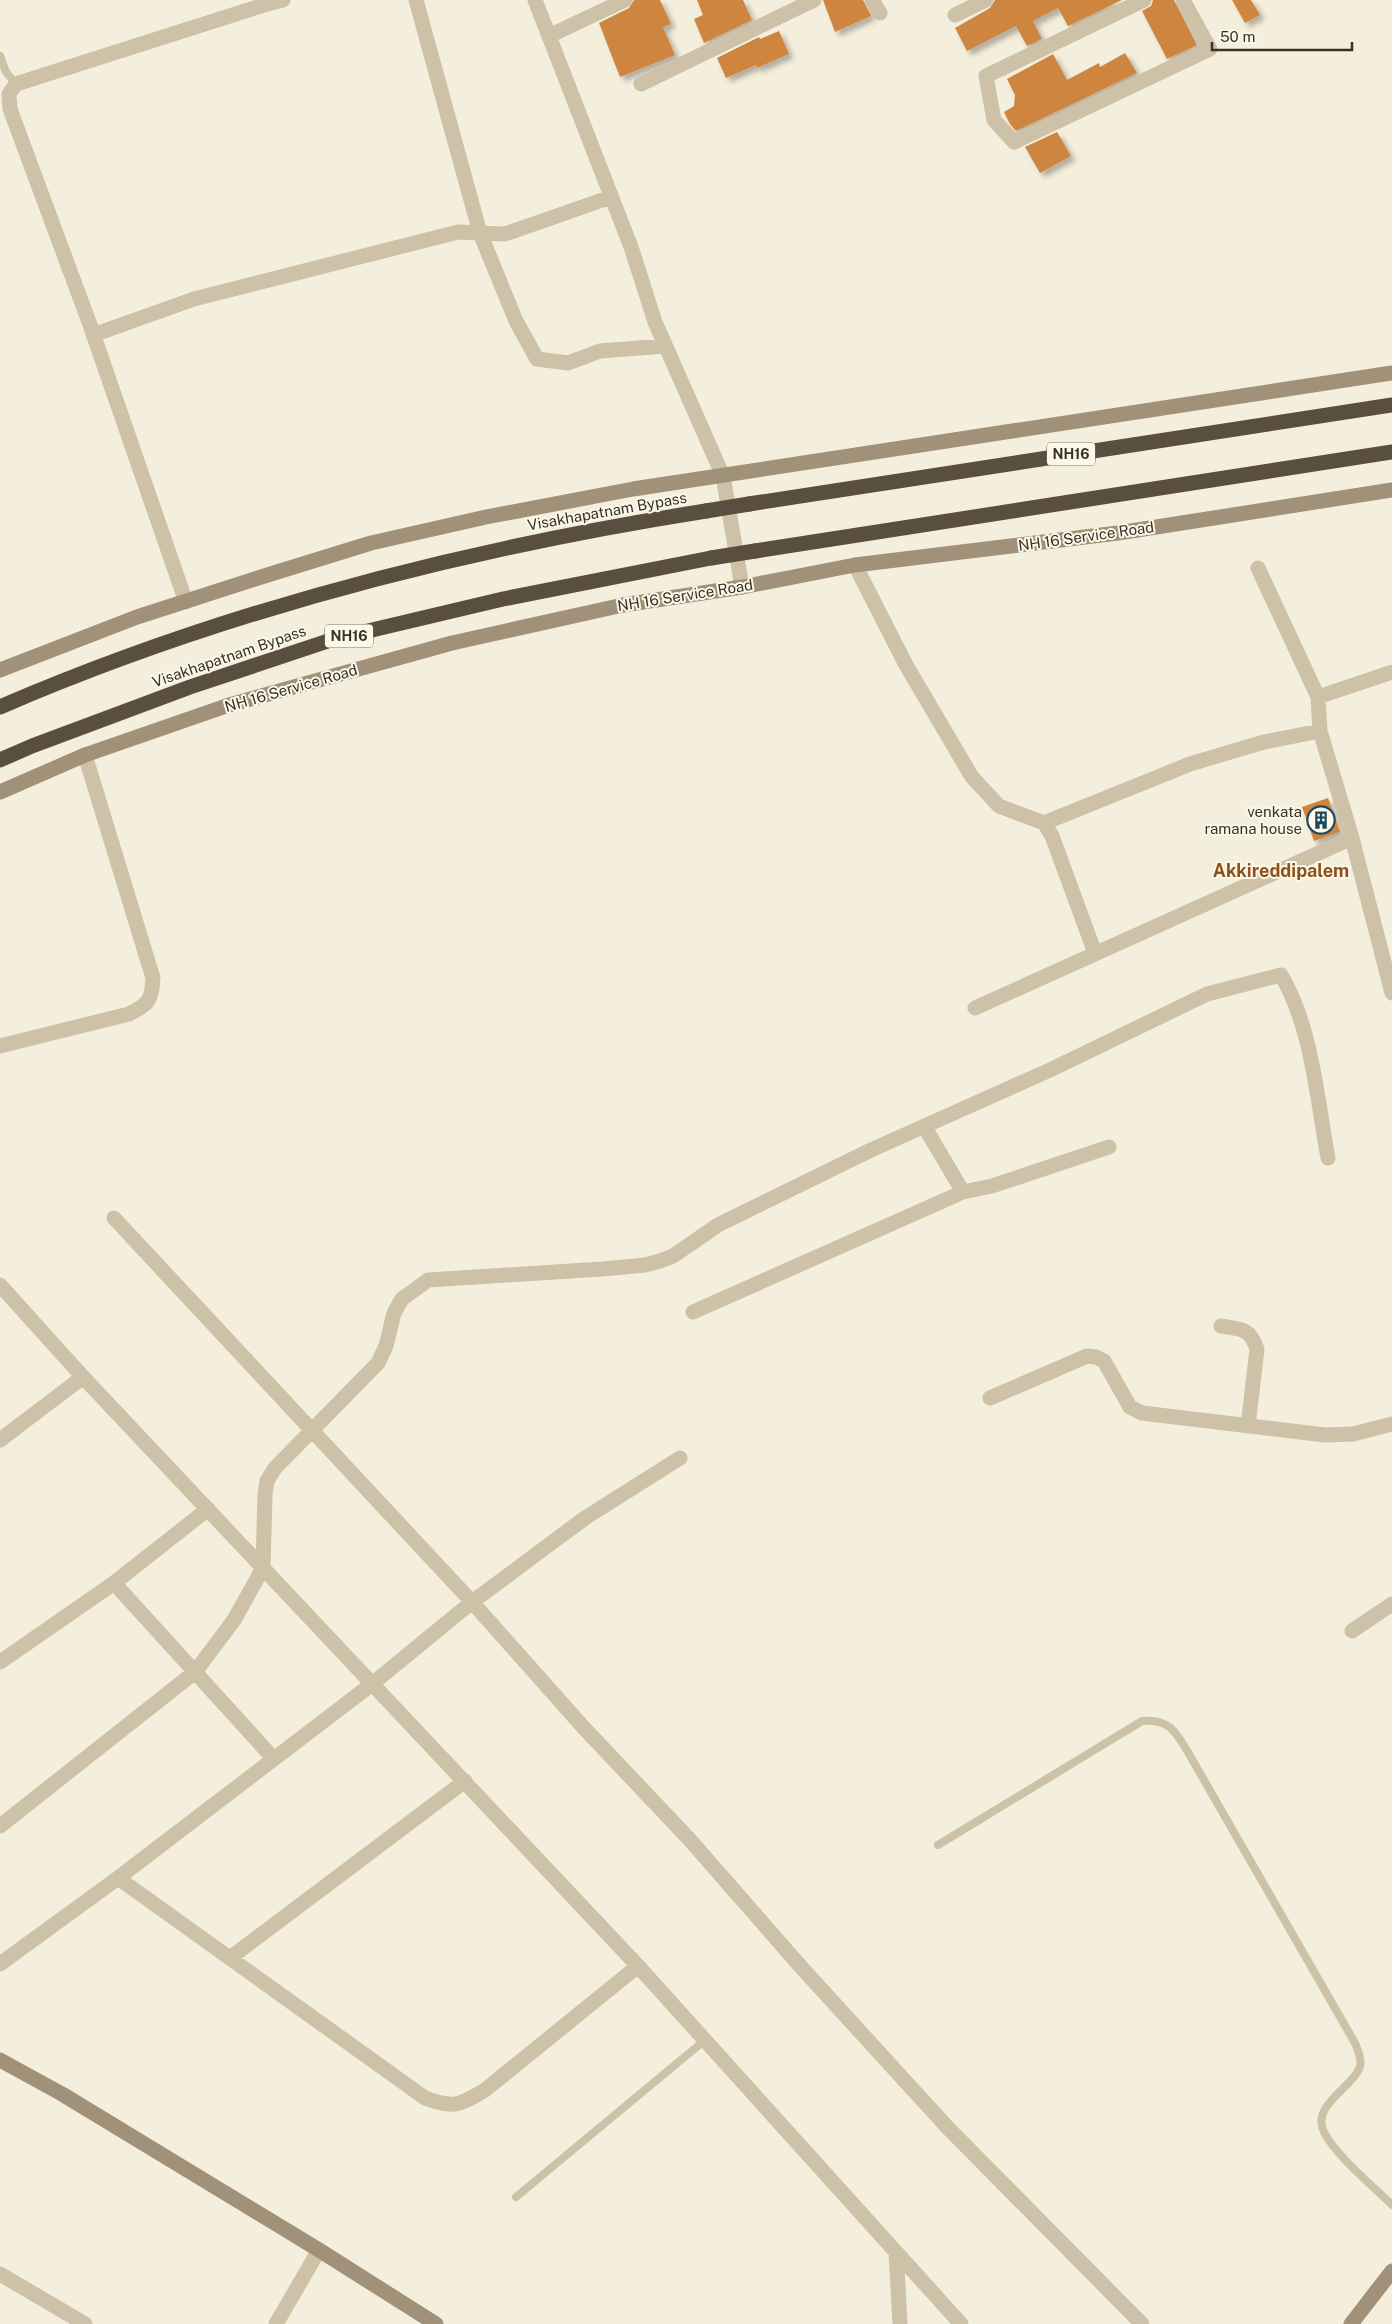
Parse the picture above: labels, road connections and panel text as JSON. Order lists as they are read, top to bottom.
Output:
{
  "streets": {
    "highway": ["NH16", "Visakhapatnam Bypass"],
    "street": ["NH 16 Service Road"]
  },
  "districts": ["Akkireddipalem"],
  "places": {
    "building": ["venkata ramana house"]
  },
  "scale_bar": "50 m"
}
